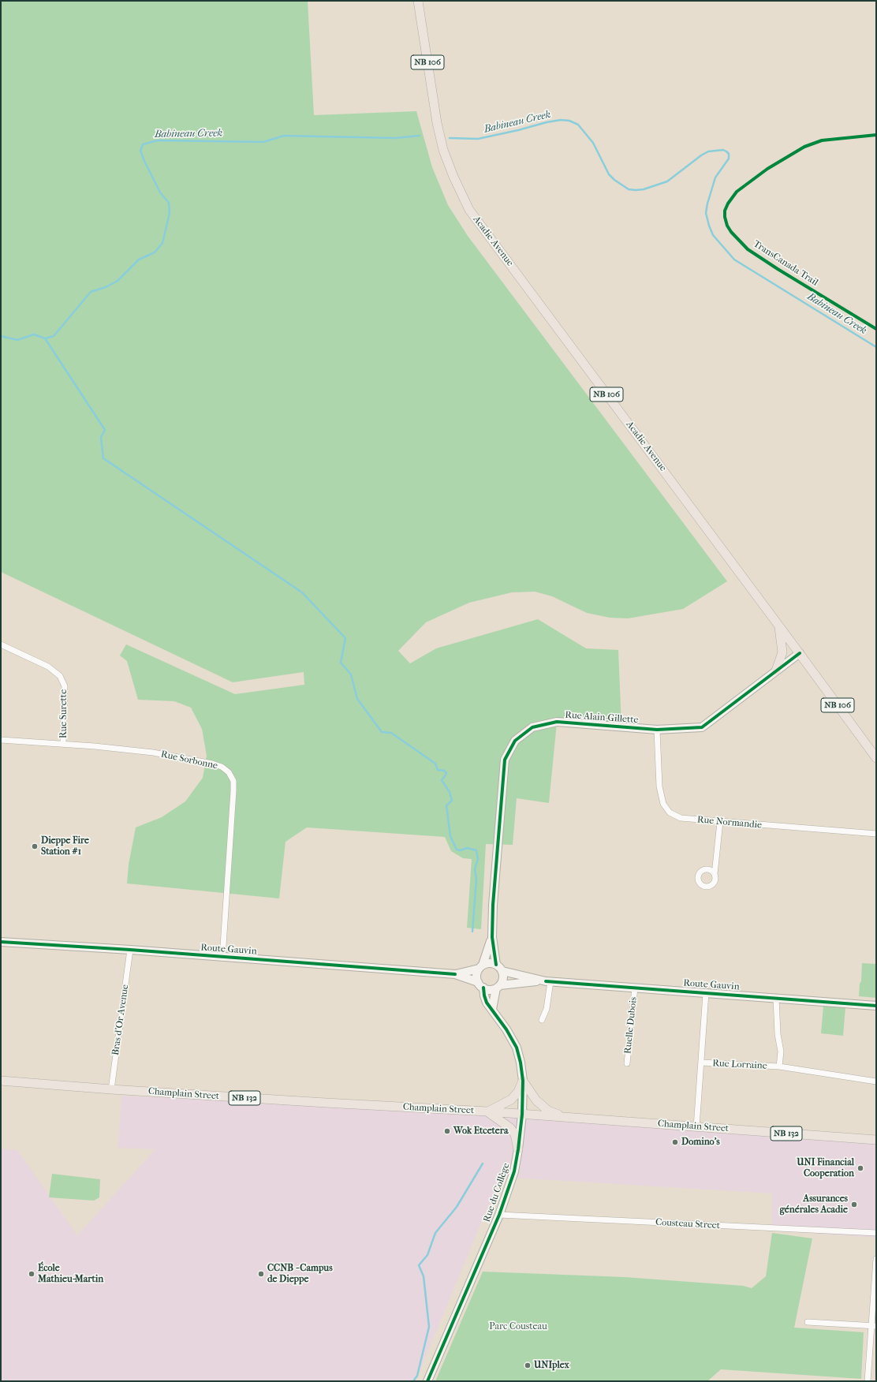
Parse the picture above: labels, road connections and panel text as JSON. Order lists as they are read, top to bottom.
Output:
{
  "streets": {
    "main road": [
      "NB 106",
      "Acadie Avenue",
      "Champlain Street",
      "NB 132"
    ],
    "street": [
      "Rue Surette",
      "Rue Alain-Gillette",
      "Rue Sorbonne",
      "Rue Normandie",
      "Route Gauvin",
      "Bras d'Or Avenue",
      "Ruelle Dubois",
      "Rue Lorraine",
      "Rue du Collège",
      "Cousteau Street"
    ],
    "cycle path": ["TransCanada Trail"]
  },
  "crossings": [
    ["Acadie Avenue", "Rue Alain-Gillette"],
    ["Rue Surette", "Rue Sorbonne"],
    ["Rue Alain-Gillette", "Rue Normandie"],
    ["Rue Alain-Gillette", "Route Gauvin"],
    ["Rue Alain-Gillette", "Rue du Collège"],
    ["Rue Sorbonne", "Route Gauvin"],
    ["Route Gauvin", "Bras d'Or Avenue"],
    ["Route Gauvin", "Ruelle Dubois"],
    ["Route Gauvin", "Rue Lorraine"],
    ["Route Gauvin", "Rue du Collège"],
    ["Bras d'Or Avenue", "Champlain Street"],
    ["Champlain Street", "Rue du Collège"],
    ["Rue du Collège", "Cousteau Street"]
  ],
  "water": ["Babineau Creek"],
  "parks": ["Parc Cousteau"],
  "places": [
    "Dieppe Fire Station #1",
    "Wok Etcetera",
    "Domino's",
    "UNI Financial Cooperation",
    "Assurances générales Acadie",
    "École Mathieu-Martin",
    "CCNB - Campus de Dieppe",
    "UNIplex"
  ]
}
